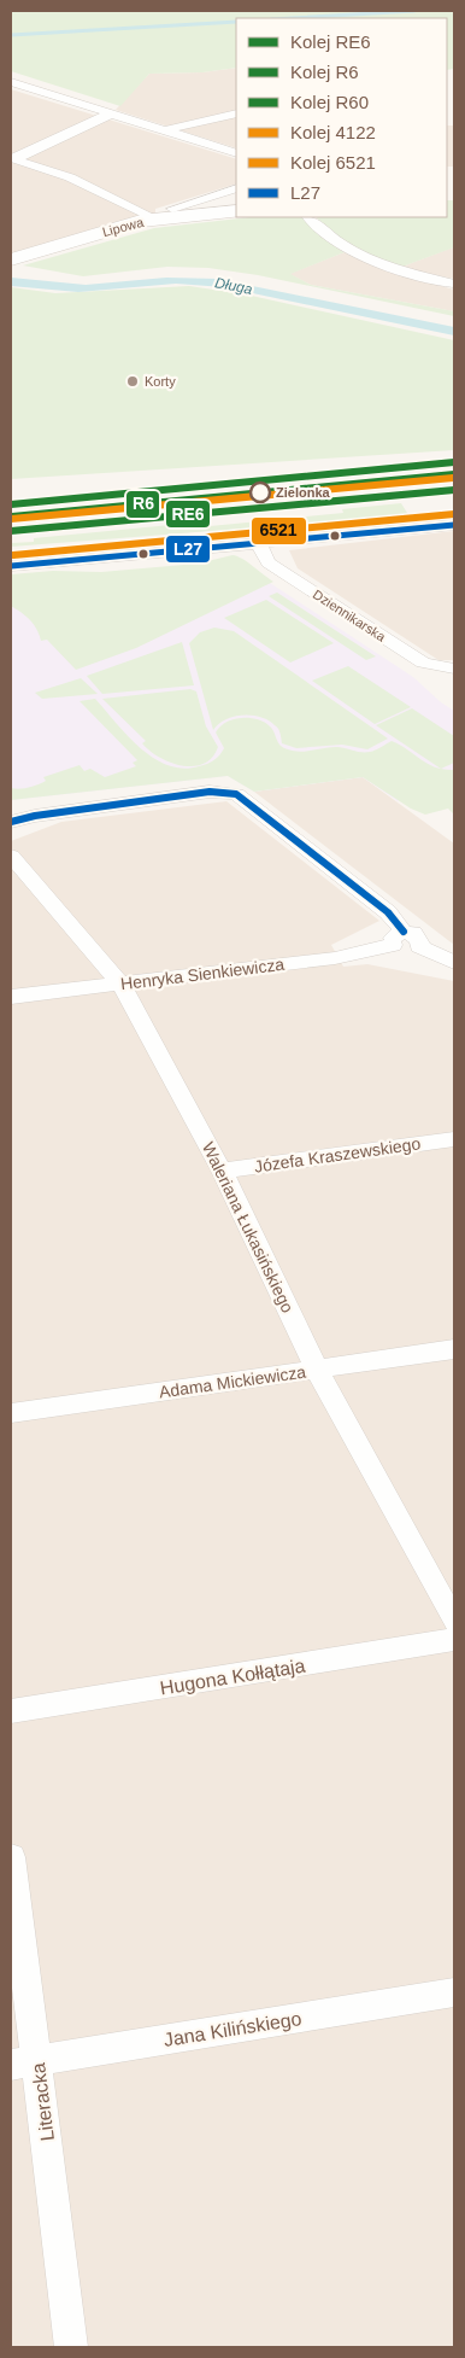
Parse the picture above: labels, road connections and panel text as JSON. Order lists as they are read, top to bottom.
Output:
{
  "streets": {
    "street": [
      "Lipowa",
      "Dziennikarska",
      "Henryka Sienkiewicza",
      "Józefa Kraszewskiego",
      "Waleriana Łukasińskiego",
      "Adama Mickiewicza",
      "Hugona Kołłątaja",
      "Jana Kilińskiego",
      "Literacka"
    ]
  },
  "crossings": [
    ["Henryka Sienkiewicza", "Waleriana Łukasińskiego"],
    ["Józefa Kraszewskiego", "Waleriana Łukasińskiego"],
    ["Waleriana Łukasińskiego", "Adama Mickiewicza"],
    ["Waleriana Łukasińskiego", "Hugona Kołłątaja"],
    ["Jana Kilińskiego", "Literacka"]
  ],
  "water": ["Długa"],
  "places": ["Korty", "Zielonka"],
  "lines": [
    "rail line R60",
    "rail line R6",
    "rail line 4122",
    "rail line RE6",
    "rail line 6521",
    "transit line L27"
  ],
  "legend": [
    "Kolej RE6",
    "Kolej R6",
    "Kolej R60",
    "Kolej 4122",
    "Kolej 6521",
    "L27"
  ]
}
